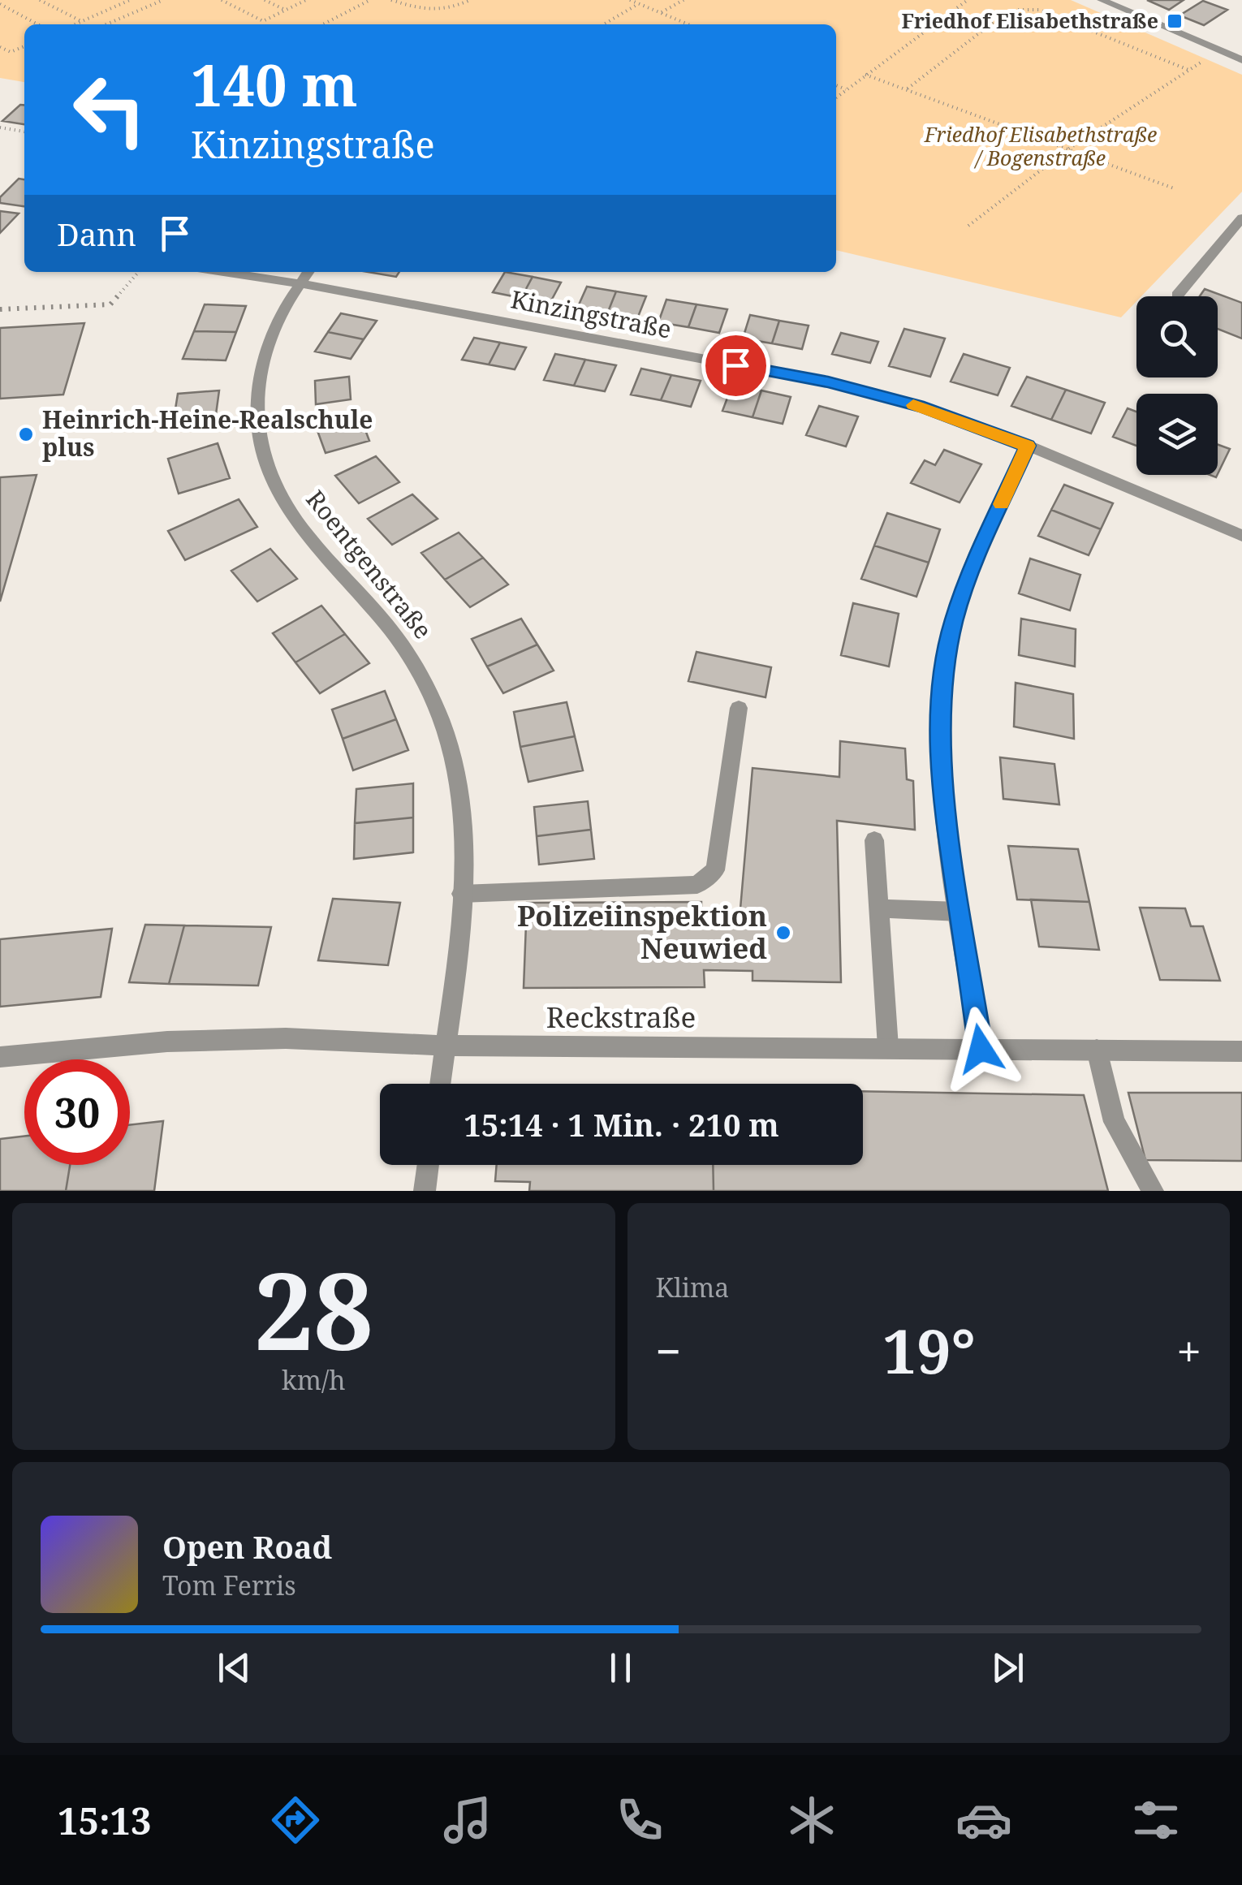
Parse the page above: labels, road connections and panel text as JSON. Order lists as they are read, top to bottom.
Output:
{
  "streets": {
    "street": ["Kinzingstraße", "Roentgenstraße", "Reckstraße"]
  },
  "crossings": [
    ["Kinzingstraße", "Roentgenstraße"],
    ["Roentgenstraße", "Reckstraße"]
  ],
  "parks": ["Friedhof Elisabethstraße / Bogenstraße"],
  "places": {
    "transit": ["Friedhof Elisabethstraße"],
    "other": ["Heinrich-Heine-Realschule plus", "Polizeiinspektion Neuwied"]
  },
  "page": {
    "turn": ["140 m", "Kinzingstraße"],
    "then": "Dann",
    "limit": "30",
    "trip": "15:14 · 1 Min. · 210 m",
    "tile": [
      ["28", "km/h"],
      "Klima"
    ],
    "heat": ["−", "19°", "+"],
    "song": ["Open Road", "Tom Ferris"],
    "tabs": "15:13"
  }
}
